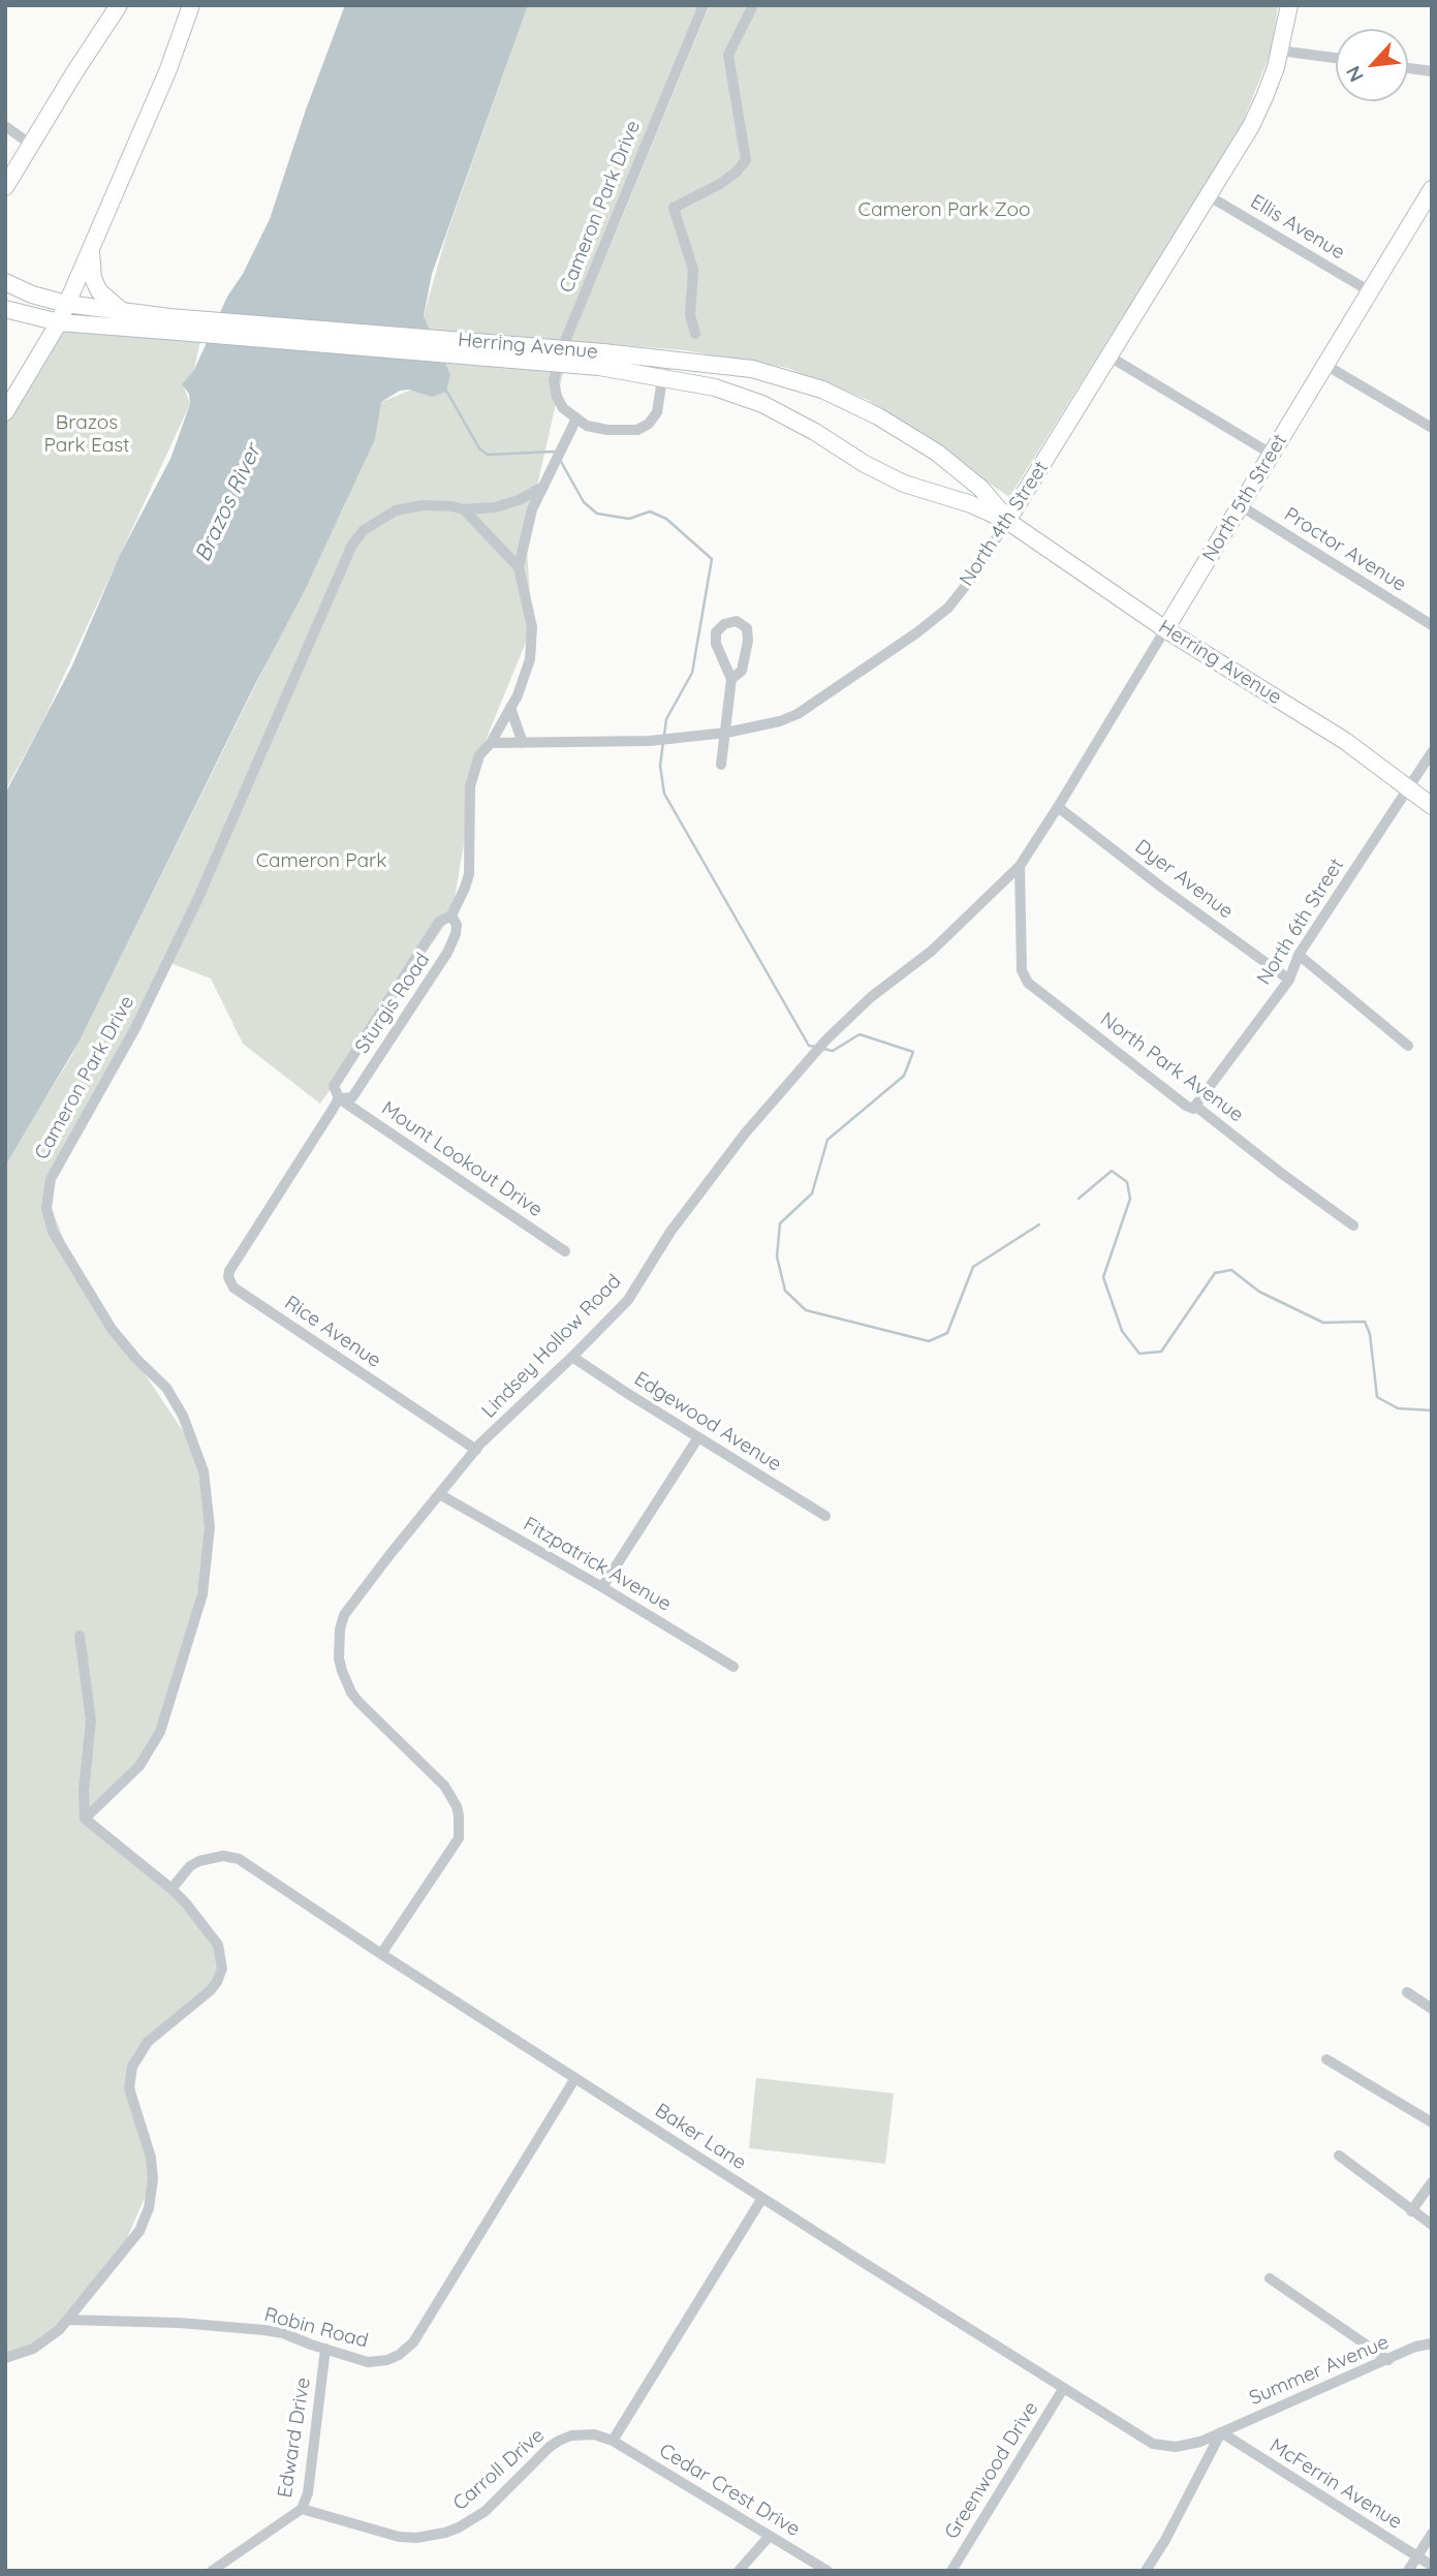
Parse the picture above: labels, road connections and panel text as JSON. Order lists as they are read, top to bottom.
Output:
{
  "streets": {
    "main road": ["Herring Avenue", "North 5th Street", "North 4th Street"],
    "street": [
      "Cameron Park Drive",
      "Ellis Avenue",
      "Proctor Avenue",
      "Dyer Avenue",
      "North 6th Street",
      "Sturgis Road",
      "North Park Avenue",
      "Mount Lookout Drive",
      "Rice Avenue",
      "Lindsey Hollow Road",
      "Edgewood Avenue",
      "Fitzpatrick Avenue",
      "Baker Lane",
      "Robin Road",
      "Summer Avenue",
      "Edward Drive",
      "Carroll Drive",
      "Greenwood Drive",
      "McFerrin Avenue",
      "Cedar Crest Drive"
    ]
  },
  "crossings": [
    ["Cameron Park Drive", "Sturgis Road"],
    ["Ellis Avenue", "North 5th Street"],
    ["Ellis Avenue", "North 4th Street"],
    ["Herring Avenue", "North 5th Street"],
    ["Herring Avenue", "North 4th Street"],
    ["Herring Avenue", "North 6th Street"],
    ["North 5th Street", "Proctor Avenue"],
    ["North 5th Street", "Dyer Avenue"],
    ["North 5th Street", "Lindsey Hollow Road"],
    ["North 4th Street", "Sturgis Road"],
    ["Dyer Avenue", "North 6th Street"],
    ["Dyer Avenue", "Lindsey Hollow Road"],
    ["North 6th Street", "North Park Avenue"],
    ["Sturgis Road", "Mount Lookout Drive"],
    ["Sturgis Road", "Rice Avenue"],
    ["North Park Avenue", "Lindsey Hollow Road"],
    ["Rice Avenue", "Lindsey Hollow Road"],
    ["Lindsey Hollow Road", "Edgewood Avenue"],
    ["Lindsey Hollow Road", "Fitzpatrick Avenue"],
    ["Lindsey Hollow Road", "Baker Lane"],
    ["Baker Lane", "Robin Road"],
    ["Baker Lane", "Summer Avenue"],
    ["Baker Lane", "Greenwood Drive"],
    ["Baker Lane", "McFerrin Avenue"],
    ["Robin Road", "Edward Drive"],
    ["Summer Avenue", "McFerrin Avenue"],
    ["Edward Drive", "Carroll Drive"],
    ["Carroll Drive", "Cedar Crest Drive"]
  ],
  "water": ["Brazos River"],
  "parks": ["Cameron Park Zoo", "Brazos Park East", "Cameron Park"],
  "north": "bottom left"
}
